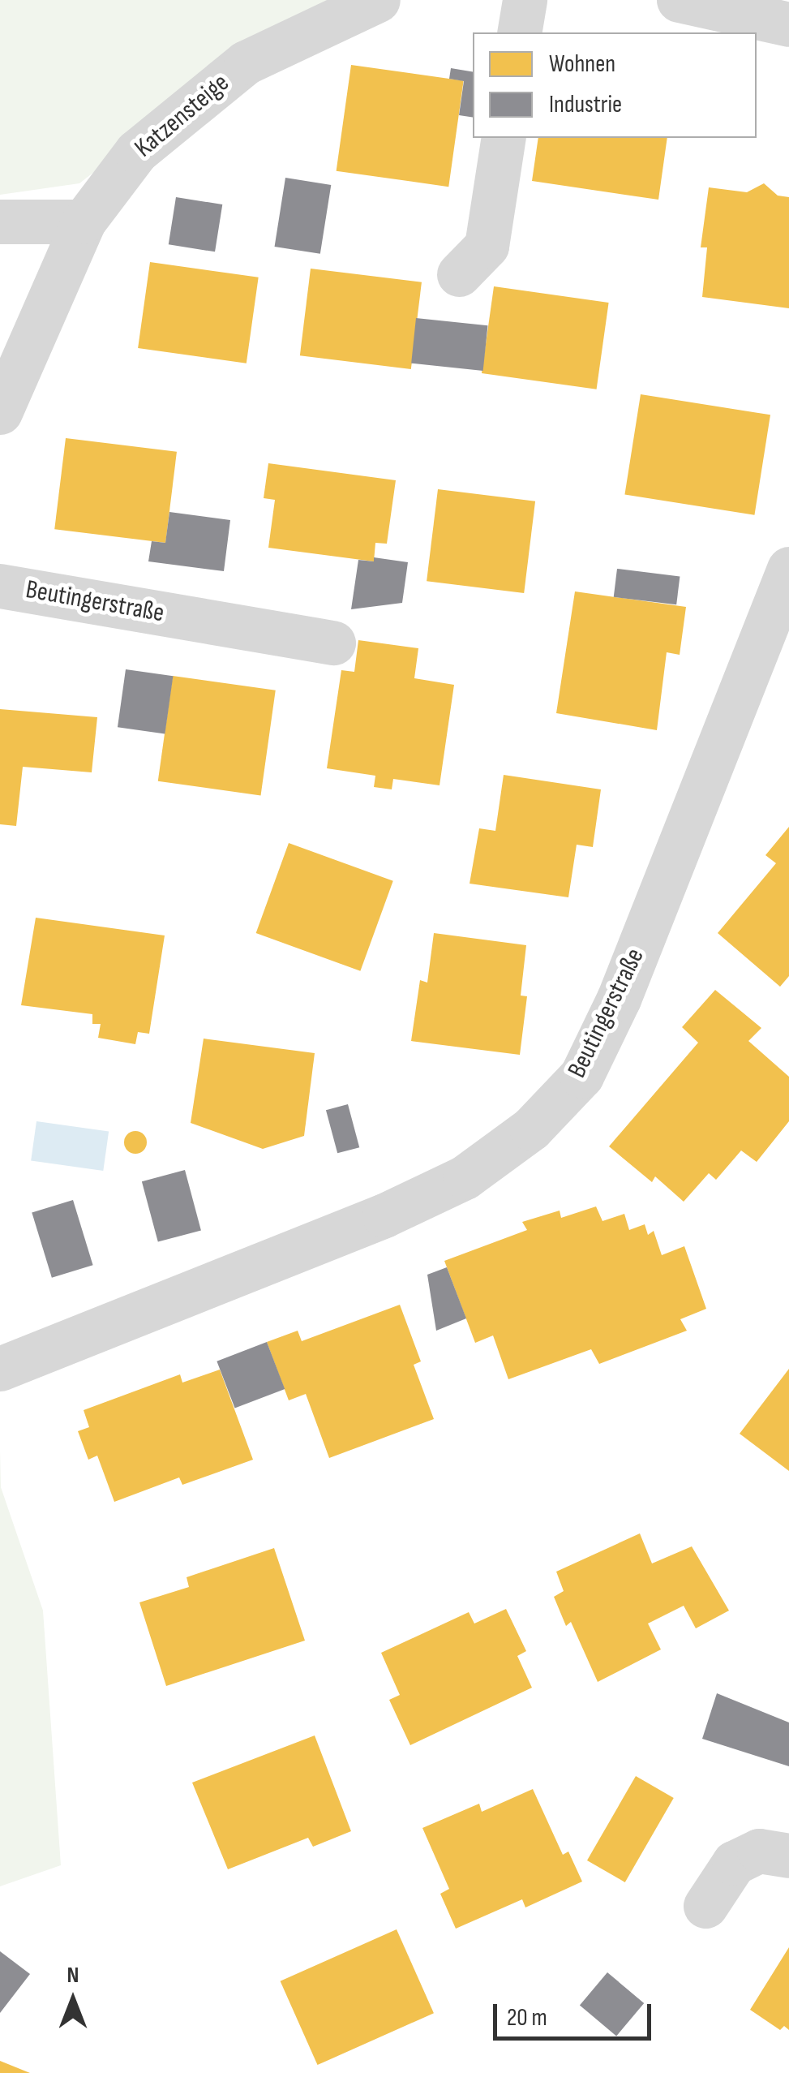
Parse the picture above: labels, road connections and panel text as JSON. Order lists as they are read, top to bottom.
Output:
{
  "streets": {
    "street": ["Katzensteige", "Beutingerstraße"]
  },
  "legend": ["Wohnen", "Industrie"],
  "scale_bar": "20 m",
  "north": "top"
}
